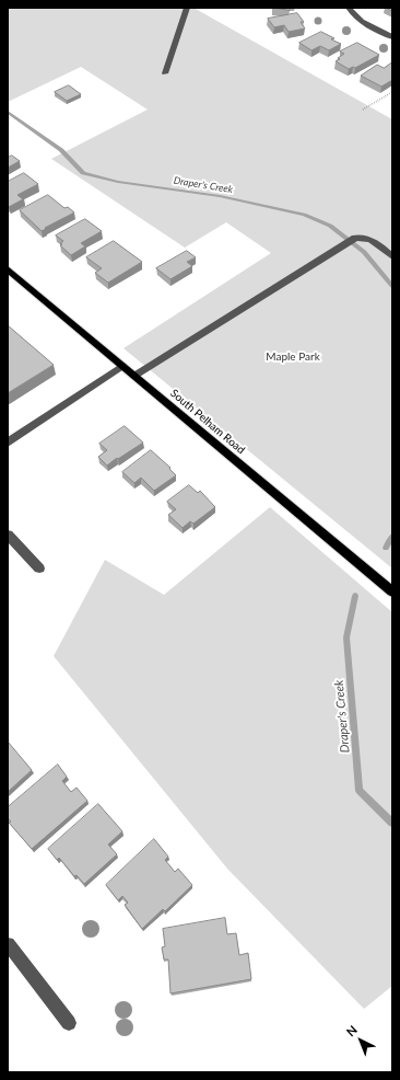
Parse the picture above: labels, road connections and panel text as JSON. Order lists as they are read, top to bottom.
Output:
{
  "streets": {
    "main road": ["South Pelham Road"]
  },
  "water": ["Draper's Creek"],
  "parks": ["Maple Park"],
  "north": "top left"
}
